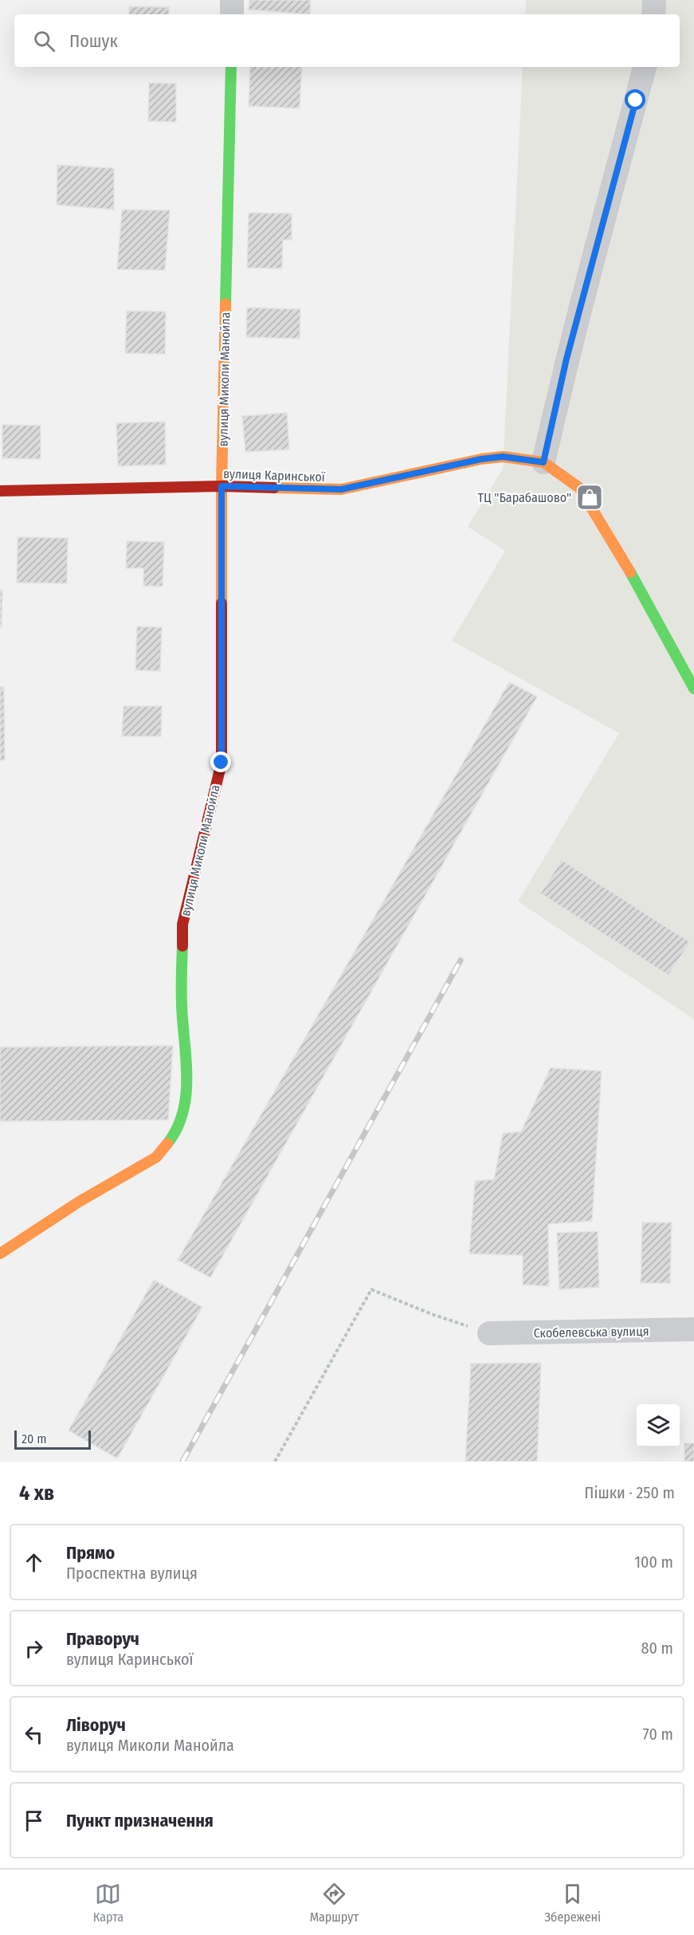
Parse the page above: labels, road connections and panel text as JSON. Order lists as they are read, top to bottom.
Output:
{
  "streets": {
    "street": ["вулиця Миколи Манойла", "вулиця Каринської", "Скобелевська вулиця"]
  },
  "crossings": [
    ["вулиця Миколи Манойла", "вулиця Каринської"]
  ],
  "places": {
    "shop": ["ТЦ \"Барабашово\""]
  },
  "scale_bar": "20 m",
  "page": {
    "search": "Пошук",
    "scale": "20 m",
    "heading": ["4 хв", "Пішки · 250 m"],
    "list": [
      ["Прямо", "Проспектна вулиця", "100 m"],
      ["Праворуч", "вулиця Каринської", "80 m"],
      ["Ліворуч", "вулиця Миколи Манойла", "70 m"],
      "Пункт призначення"
    ],
    "nav": ["Карта", "Маршрут", "Збережені"]
  }
}
